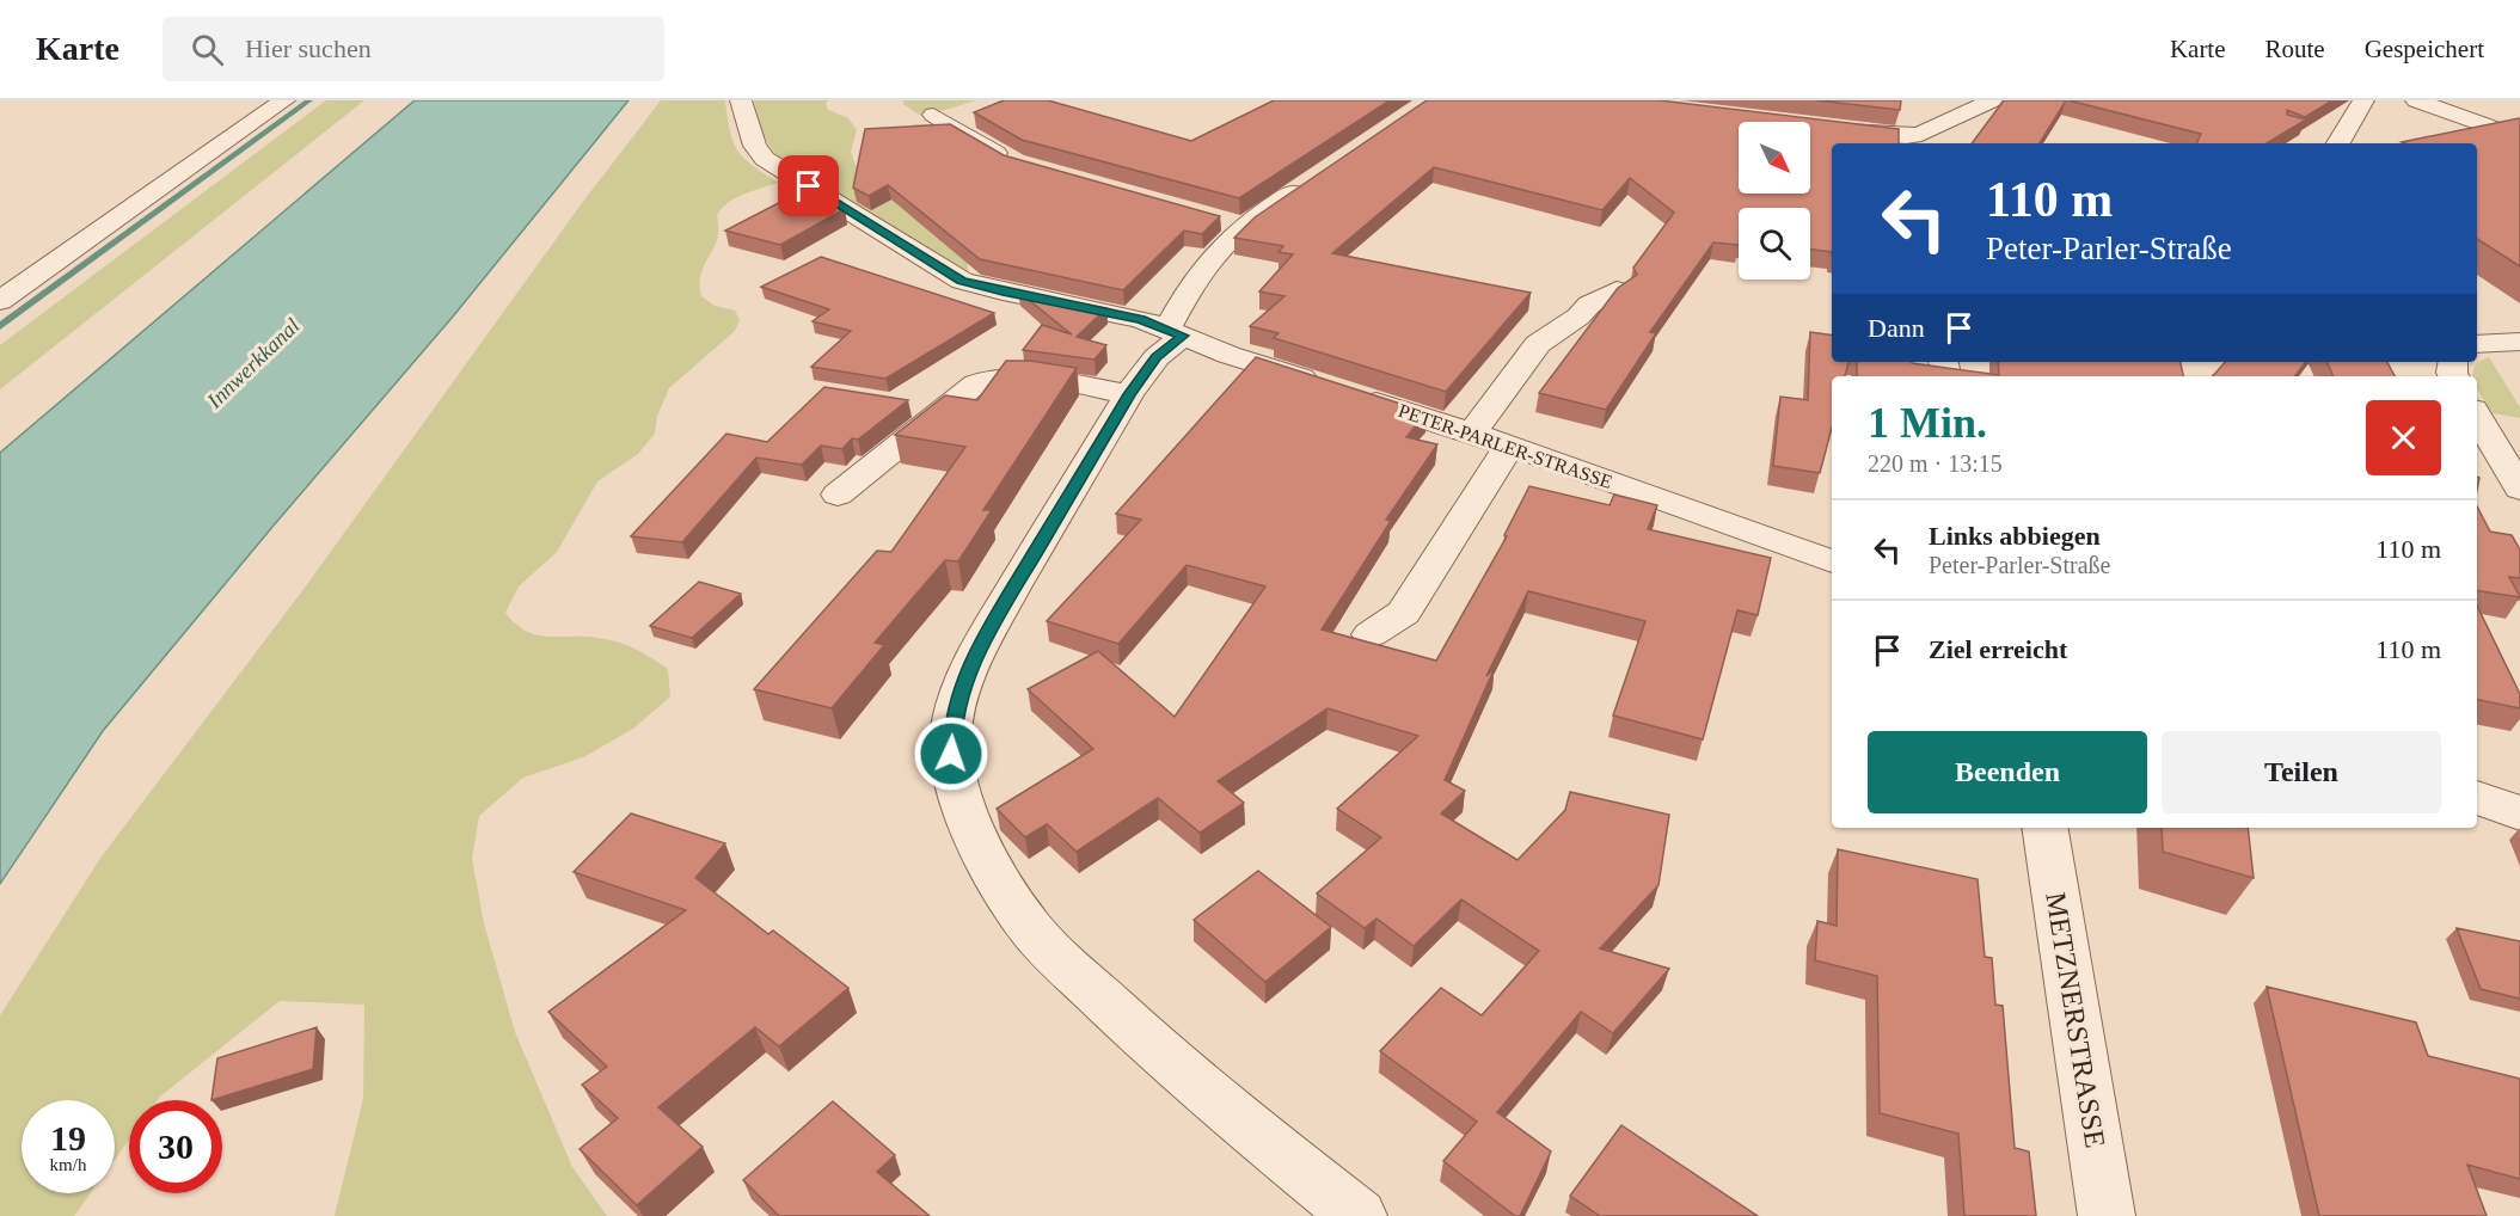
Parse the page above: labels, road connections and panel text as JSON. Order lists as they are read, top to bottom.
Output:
{
  "streets": {
    "street": ["PETER-PARLER-STRASSE", "METZNERSTRASSE"]
  },
  "water": ["Innwerkkanal"],
  "north": "bottom right",
  "page": {
    "header": "Karte",
    "search": "Hier suchen",
    "nav": ["Karte", "Route", "Gespeichert"],
    "turn": ["110 m", "Peter-Parler-Straße"],
    "then": "Dann",
    "heading": ["1 Min.", "220 m · 13:15"],
    "list": [
      {
        "name": "Links abbiegen",
        "note": "Peter-Parler-Straße",
        "value": "110 m"
      },
      {
        "name": "Ziel erreicht",
        "value": "110 m"
      }
    ],
    "buttons": ["Beenden", "Teilen"],
    "speed": "19 km/h",
    "limit": "30"
  }
}
